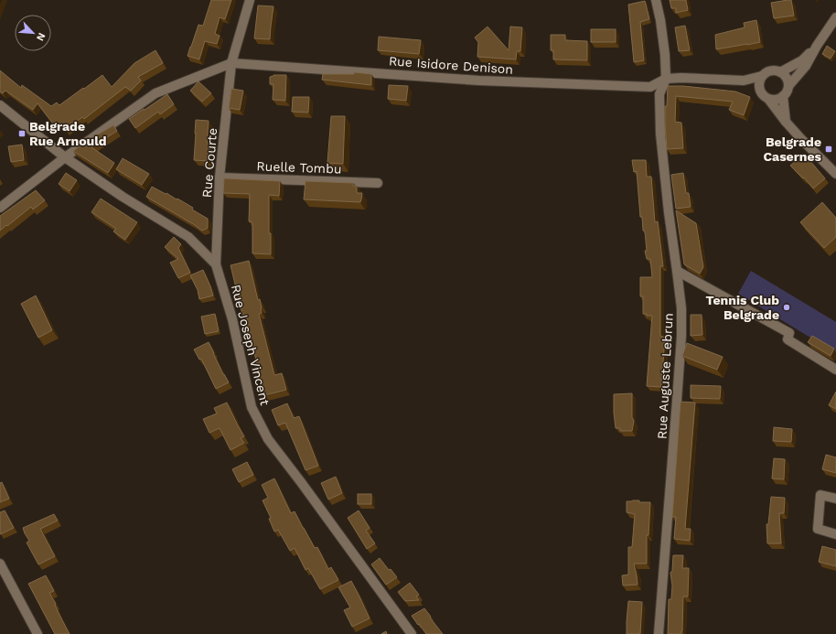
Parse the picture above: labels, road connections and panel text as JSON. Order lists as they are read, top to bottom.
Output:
{
  "streets": {
    "street": [
      "Rue Isidore Denison",
      "Rue Courte",
      "Ruelle Tombu",
      "Rue Joseph Vincent",
      "Rue Auguste Lebrun"
    ]
  },
  "crossings": [
    ["Rue Isidore Denison", "Rue Courte"],
    ["Rue Isidore Denison", "Rue Auguste Lebrun"],
    ["Rue Courte", "Ruelle Tombu"],
    ["Rue Courte", "Rue Joseph Vincent"]
  ],
  "places": {
    "transit": ["Belgrade Rue Arnould", "Belgrade Casernes"],
    "other": ["Tennis Club Belgrade"]
  },
  "north": "bottom right"
}
